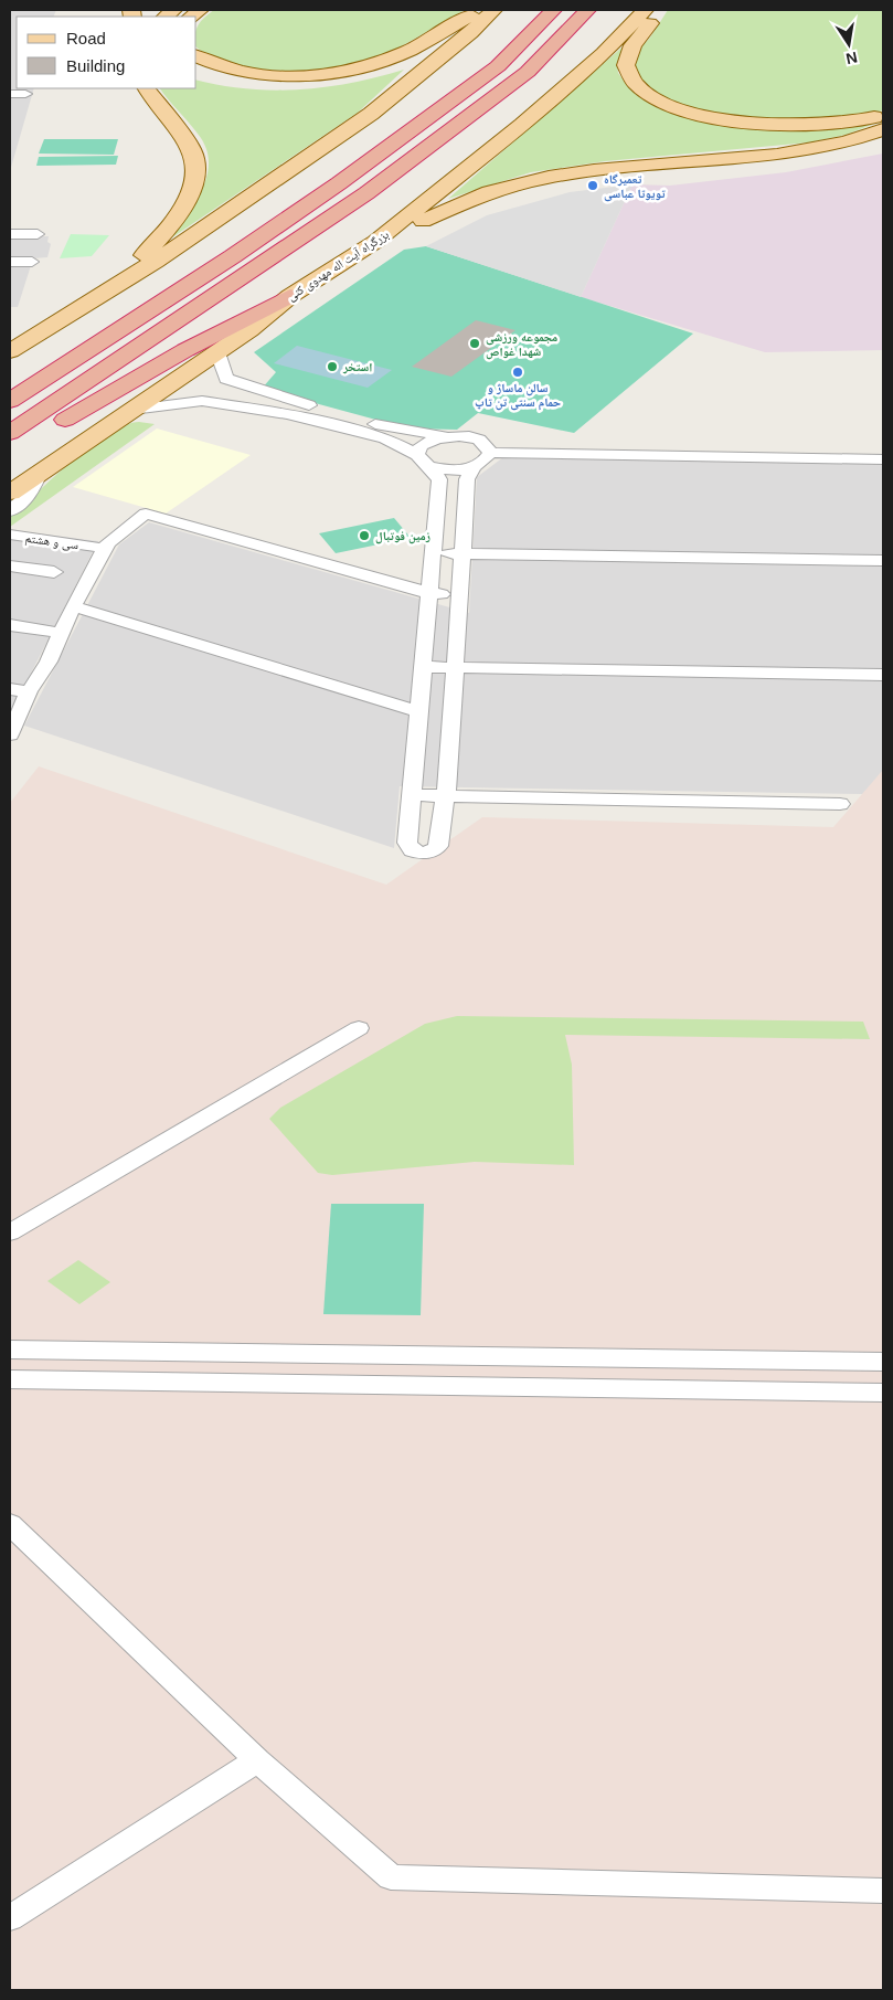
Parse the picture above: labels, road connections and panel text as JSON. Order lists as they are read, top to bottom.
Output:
{
  "streets": {
    "main road": ["بزرگراه آیت اله مهدوی کنی"],
    "street": ["سی و هشتم"]
  },
  "places": [
    "تعمیرگاه تویوتا عباسی",
    "مجموعه ورزشی شهدا غواص",
    "استخر",
    "سالن ماساژ و حمام سنتی تن تاپ",
    "زمین فوتبال"
  ],
  "legend": ["Road", "Building"],
  "north": "bottom"
}
